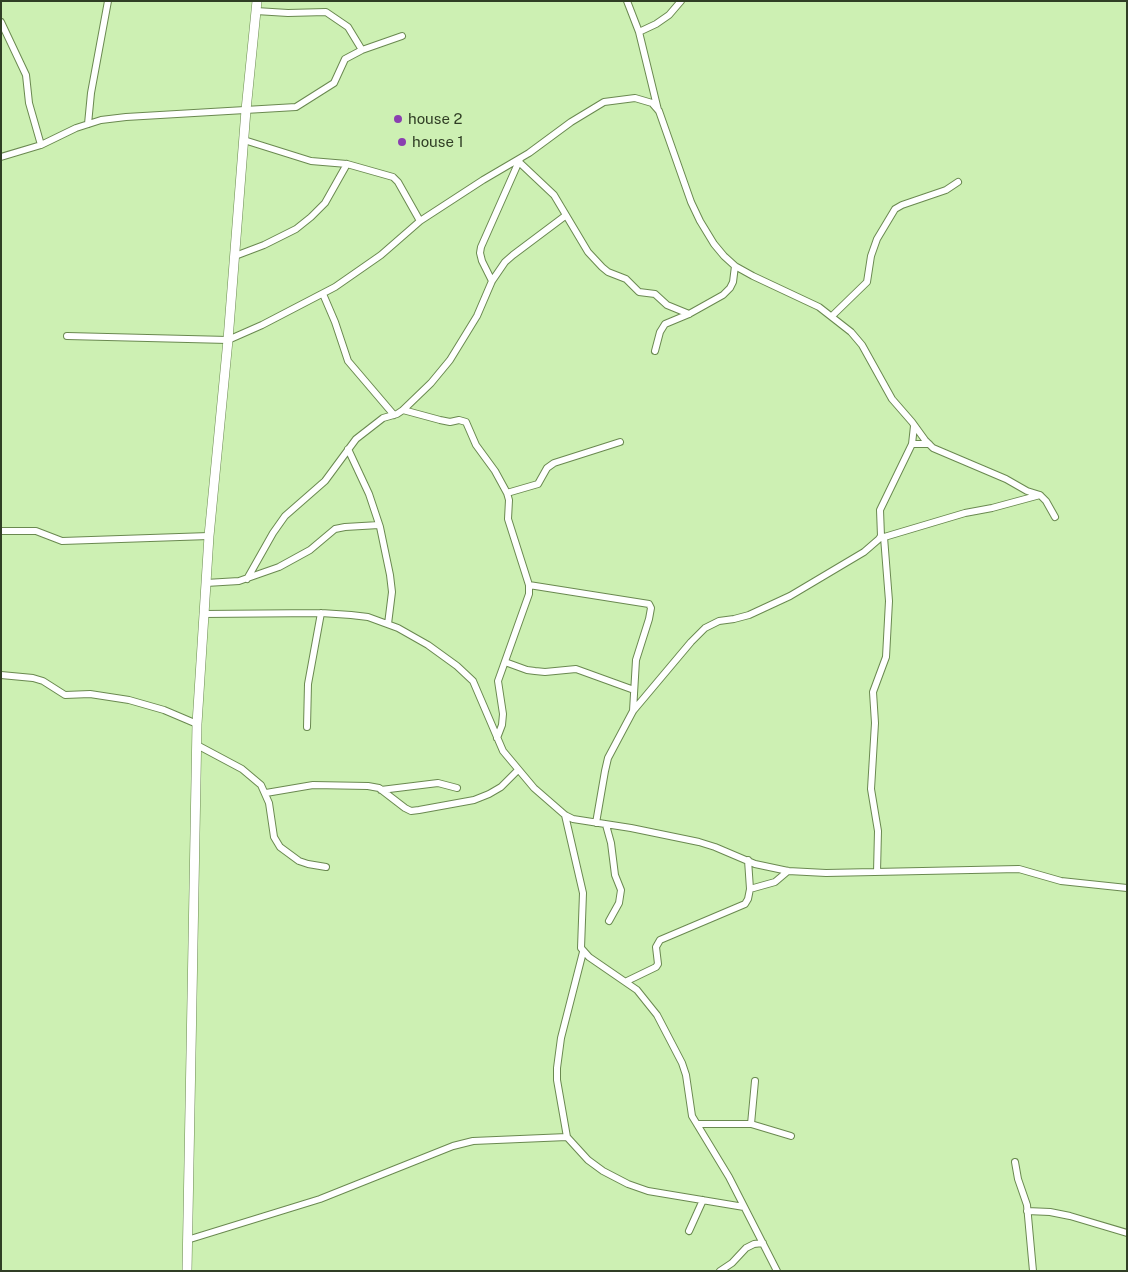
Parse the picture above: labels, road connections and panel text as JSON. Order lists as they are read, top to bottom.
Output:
{
  "places": ["house 2", "house 1"]
}
